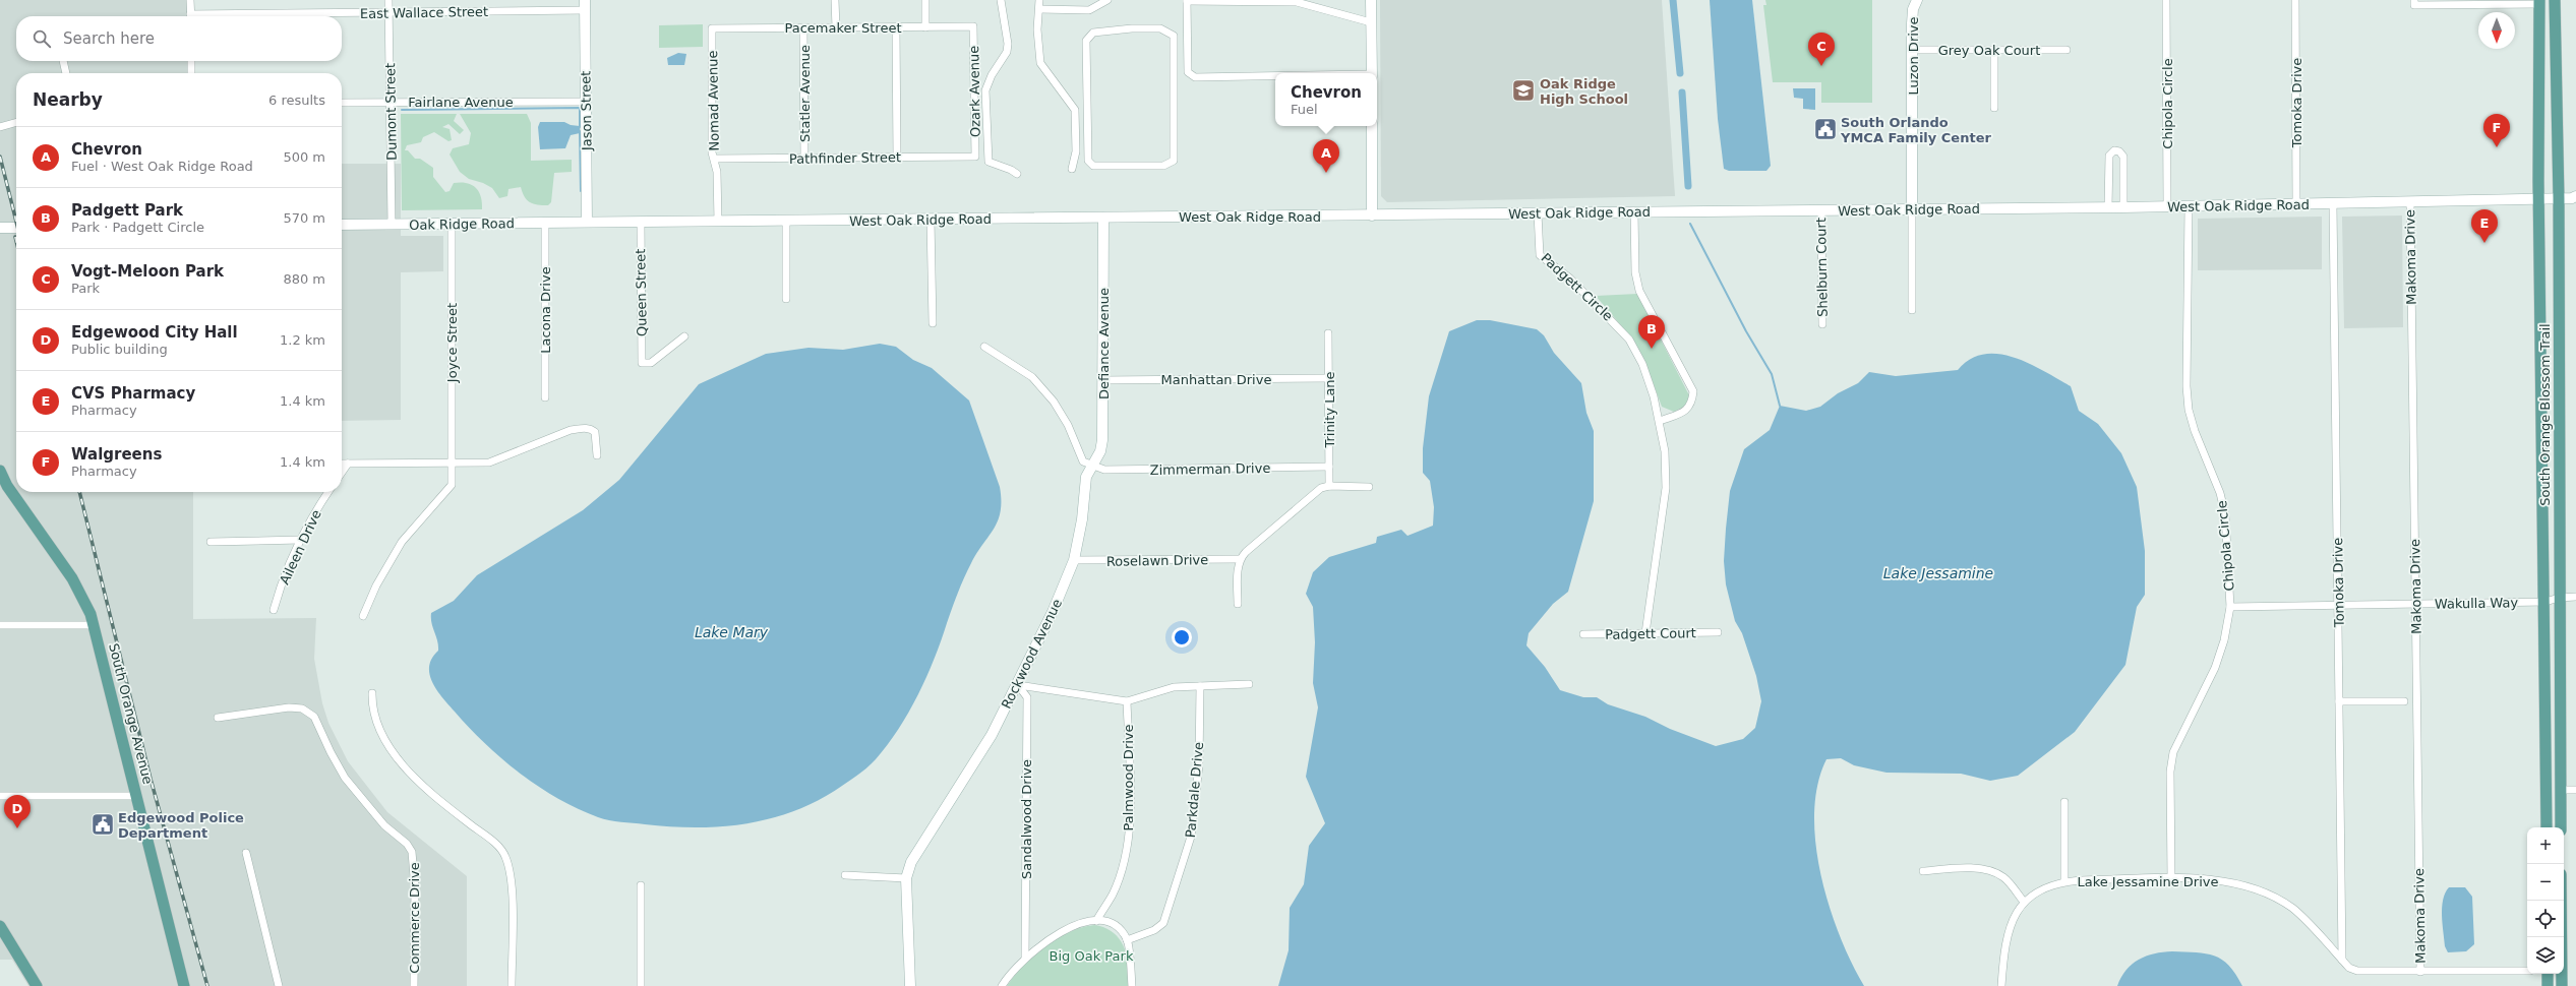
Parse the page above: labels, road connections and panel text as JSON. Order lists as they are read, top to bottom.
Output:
{
  "streets": {
    "main road": [
      "Luzon Drive",
      "Jason Street",
      "West Oak Ridge Road",
      "Oak Ridge Road",
      "Defiance Avenue",
      "South Orange Blossom Trail",
      "Rockwood Avenue",
      "South Orange Avenue"
    ],
    "street": [
      "East Wallace Street",
      "Pacemaker Street",
      "Grey Oak Court",
      "Ozark Avenue",
      "Statler Avenue",
      "Nomad Avenue",
      "Fairlane Avenue",
      "Tomoka Drive",
      "Chipola Circle",
      "Dumont Street",
      "Pathfinder Street",
      "Makoma Drive",
      "Shelburn Court",
      "Padgett Circle",
      "Queen Street",
      "Lacona Drive",
      "Joyce Street",
      "Manhattan Drive",
      "Trinity Lane",
      "Zimmerman Drive",
      "Aileen Drive",
      "Roselawn Drive",
      "Wakulla Way",
      "Padgett Court",
      "Palmwood Drive",
      "Parkdale Drive",
      "Sandalwood Drive",
      "Lake Jessamine Drive",
      "Commerce Drive"
    ]
  },
  "crossings": [
    ["East Wallace Street", "Jason Street"],
    ["East Wallace Street", "Dumont Street"],
    ["Pacemaker Street", "Ozark Avenue"],
    ["Pacemaker Street", "Statler Avenue"],
    ["Pacemaker Street", "Nomad Avenue"],
    ["Grey Oak Court", "Luzon Drive"],
    ["Luzon Drive", "West Oak Ridge Road"],
    ["Ozark Avenue", "Pathfinder Street"],
    ["Statler Avenue", "Pathfinder Street"],
    ["Nomad Avenue", "Pathfinder Street"],
    ["Nomad Avenue", "West Oak Ridge Road"],
    ["Fairlane Avenue", "Jason Street"],
    ["Fairlane Avenue", "Dumont Street"],
    ["Tomoka Drive", "West Oak Ridge Road"],
    ["Tomoka Drive", "Wakulla Way"],
    ["Tomoka Drive", "Lake Jessamine Drive"],
    ["Chipola Circle", "West Oak Ridge Road"],
    ["Chipola Circle", "Wakulla Way"],
    ["Chipola Circle", "Lake Jessamine Drive"],
    ["Jason Street", "West Oak Ridge Road"],
    ["Jason Street", "Oak Ridge Road"],
    ["Dumont Street", "Oak Ridge Road"],
    ["West Oak Ridge Road", "Oak Ridge Road"],
    ["West Oak Ridge Road", "Makoma Drive"],
    ["West Oak Ridge Road", "Shelburn Court"],
    ["West Oak Ridge Road", "Padgett Circle"],
    ["West Oak Ridge Road", "Queen Street"],
    ["West Oak Ridge Road", "Defiance Avenue"],
    ["West Oak Ridge Road", "South Orange Blossom Trail"],
    ["Oak Ridge Road", "Lacona Drive"],
    ["Oak Ridge Road", "Joyce Street"],
    ["Makoma Drive", "Wakulla Way"],
    ["Makoma Drive", "Lake Jessamine Drive"],
    ["Padgett Circle", "Padgett Court"],
    ["Defiance Avenue", "Manhattan Drive"],
    ["Defiance Avenue", "Zimmerman Drive"],
    ["Defiance Avenue", "Rockwood Avenue"],
    ["Manhattan Drive", "Trinity Lane"],
    ["Trinity Lane", "Zimmerman Drive"],
    ["South Orange Blossom Trail", "Wakulla Way"],
    ["Zimmerman Drive", "Rockwood Avenue"],
    ["Roselawn Drive", "Rockwood Avenue"],
    ["Rockwood Avenue", "Sandalwood Drive"]
  ],
  "water": ["Lake Jessamine", "Lake Mary"],
  "parks": ["Big Oak Park"],
  "places": {
    "school or university": ["Oak Ridge High School"],
    "public building": ["South Orlando YMCA Family Center", "Edgewood Police Department"]
  },
  "north": "bottom",
  "page": {
    "search": "Search here",
    "pins": [
      "C",
      "F",
      "A",
      "E",
      "B",
      "D"
    ],
    "popup": ["Chevron", "Fuel"],
    "heading": ["Nearby", "6 results"],
    "list": [
      {
        "mark": "A",
        "name": "Chevron",
        "note": "Fuel · West Oak Ridge Road",
        "value": "500 m"
      },
      {
        "mark": "B",
        "name": "Padgett Park",
        "note": "Park · Padgett Circle",
        "value": "570 m"
      },
      {
        "mark": "C",
        "name": "Vogt-Meloon Park",
        "note": "Park",
        "value": "880 m"
      },
      {
        "mark": "D",
        "name": "Edgewood City Hall",
        "note": "Public building",
        "value": "1.2 km"
      },
      {
        "mark": "E",
        "name": "CVS Pharmacy",
        "note": "Pharmacy",
        "value": "1.4 km"
      },
      {
        "mark": "F",
        "name": "Walgreens",
        "note": "Pharmacy",
        "value": "1.4 km"
      }
    ],
    "map_buttons": ["+", "−"]
  }
}
